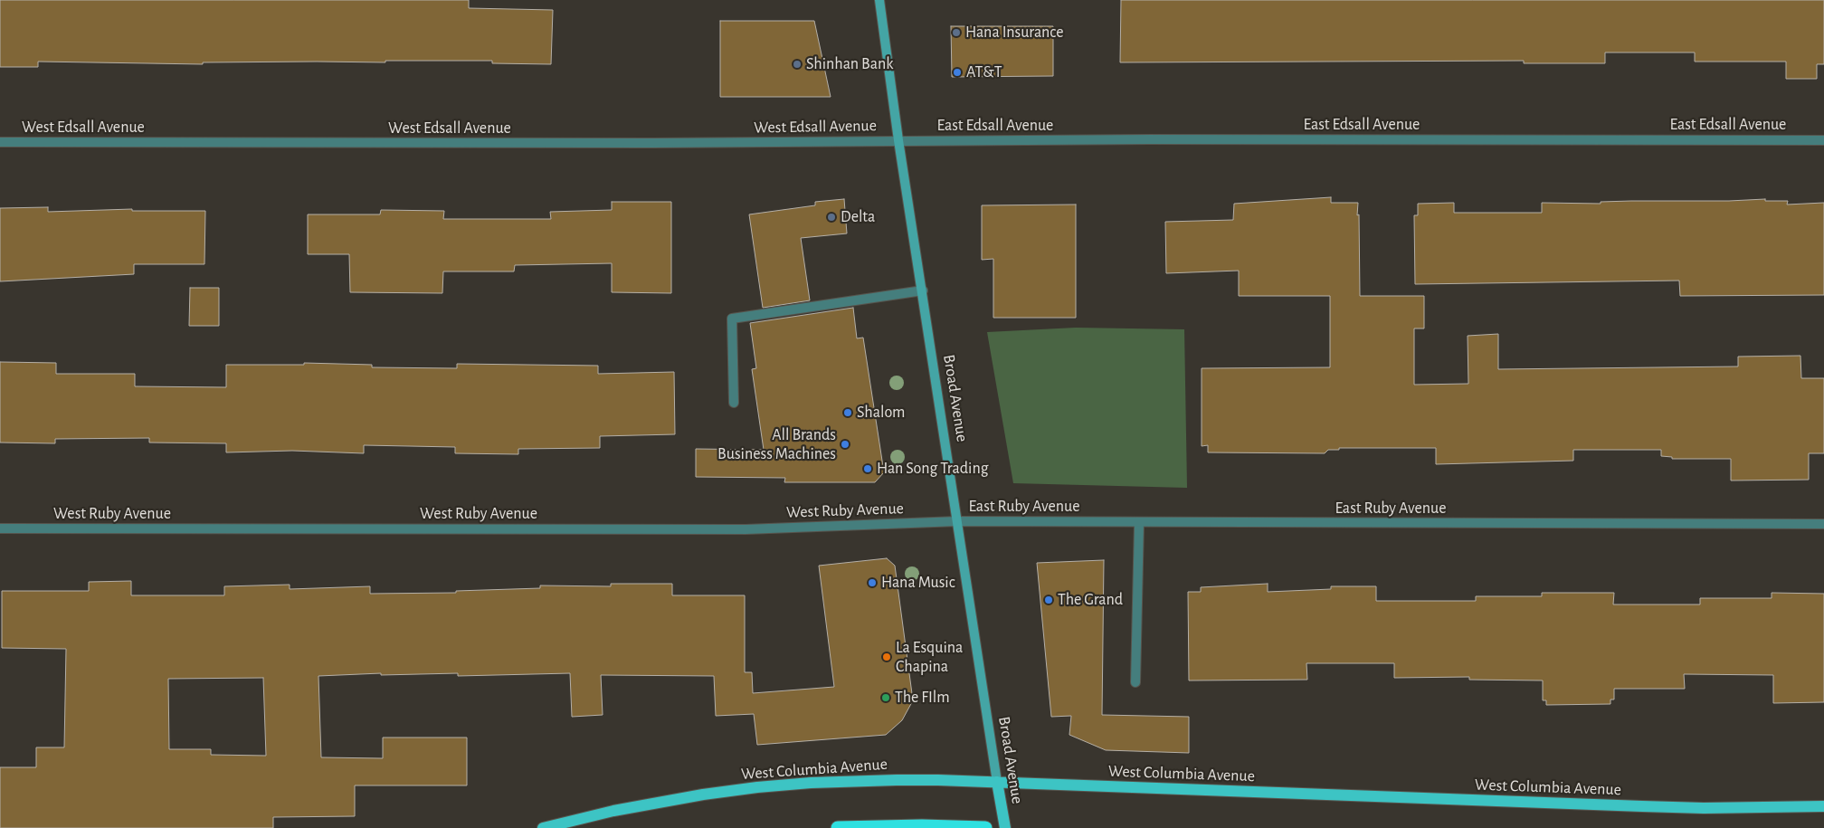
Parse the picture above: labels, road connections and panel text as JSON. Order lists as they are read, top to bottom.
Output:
{
  "streets": {
    "main road": ["Broad Avenue", "West Columbia Avenue"],
    "street": [
      "East Edsall Avenue",
      "West Edsall Avenue",
      "East Ruby Avenue",
      "West Ruby Avenue"
    ]
  },
  "crossings": [
    ["East Edsall Avenue", "West Edsall Avenue"],
    ["East Edsall Avenue", "Broad Avenue"],
    ["West Edsall Avenue", "Broad Avenue"],
    ["Broad Avenue", "East Ruby Avenue"],
    ["Broad Avenue", "West Ruby Avenue"],
    ["Broad Avenue", "West Columbia Avenue"],
    ["East Ruby Avenue", "West Ruby Avenue"]
  ],
  "places": [
    "Hana Insurance",
    "Shinhan Bank",
    "AT&T",
    "Delta",
    "Shalom",
    "All Brands Business Machines",
    "Han Song Trading",
    "Hana Music",
    "The Grand",
    "La Esquina Chapina",
    "The FIlm"
  ]
}
